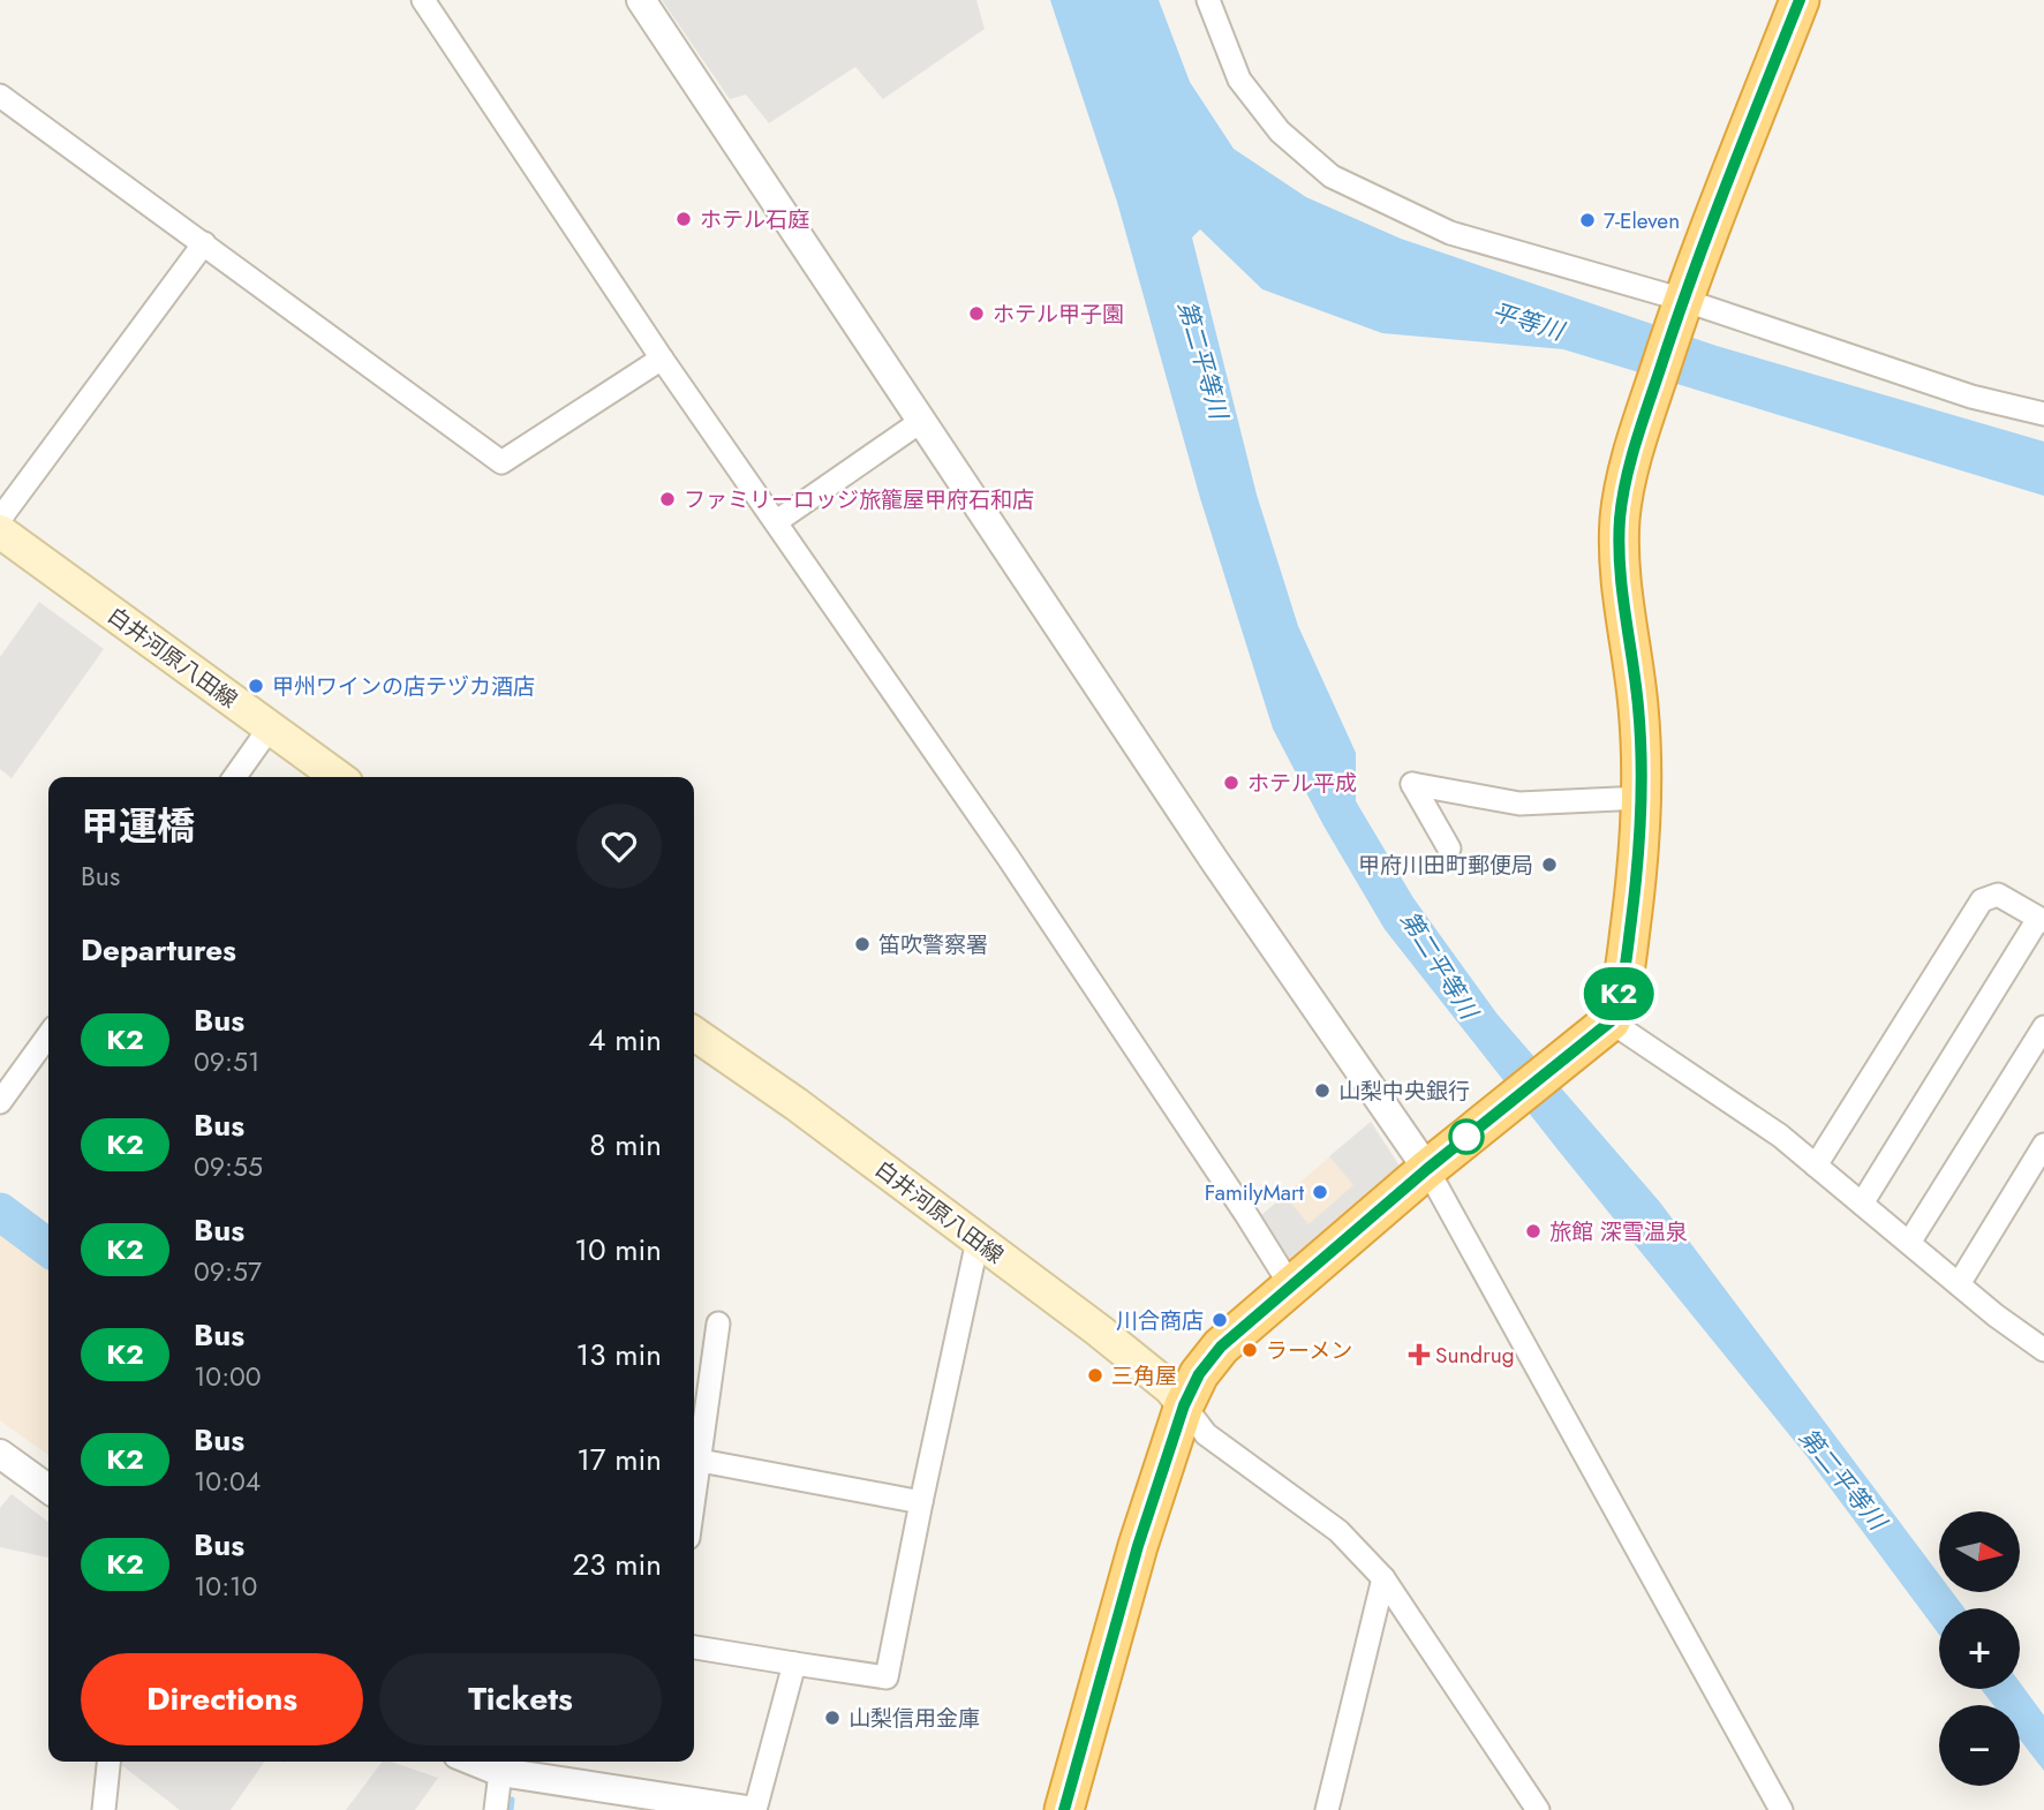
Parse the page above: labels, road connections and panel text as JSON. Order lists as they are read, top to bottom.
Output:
{
  "streets": {
    "main road": ["白井河原八田線"]
  },
  "water": ["平等川", "第二平等川"],
  "places": {
    "other": [
      "ホテル石庭",
      "7-Eleven",
      "ホテル甲子園",
      "ファミリーロッジ旅籠屋甲府石和店",
      "甲州ワインの店テヅカ酒店",
      "ホテル平成",
      "甲府川田町郵便局",
      "笛吹警察署",
      "山梨中央銀行",
      "FamilyMart",
      "旅館 深雪温泉",
      "川合商店",
      "ラーメン",
      "三角屋",
      "山梨信用金庫"
    ],
    "health": ["Sundrug"]
  },
  "lines": ["bus line K2"],
  "north": "right",
  "page": {
    "on_map": "K2",
    "heading": [
      ["甲運橋", "Bus"],
      "Departures"
    ],
    "list": [
      {
        "mark": "K2",
        "name": "Bus",
        "note": "09:51",
        "value": "4 min"
      },
      {
        "mark": "K2",
        "name": "Bus",
        "note": "09:55",
        "value": "8 min"
      },
      {
        "mark": "K2",
        "name": "Bus",
        "note": "09:57",
        "value": "10 min"
      },
      {
        "mark": "K2",
        "name": "Bus",
        "note": "10:00",
        "value": "13 min"
      },
      {
        "mark": "K2",
        "name": "Bus",
        "note": "10:04",
        "value": "17 min"
      },
      {
        "mark": "K2",
        "name": "Bus",
        "note": "10:10",
        "value": "23 min"
      }
    ],
    "map_buttons": ["+", "−"],
    "buttons": ["Directions", "Tickets"]
  }
}
